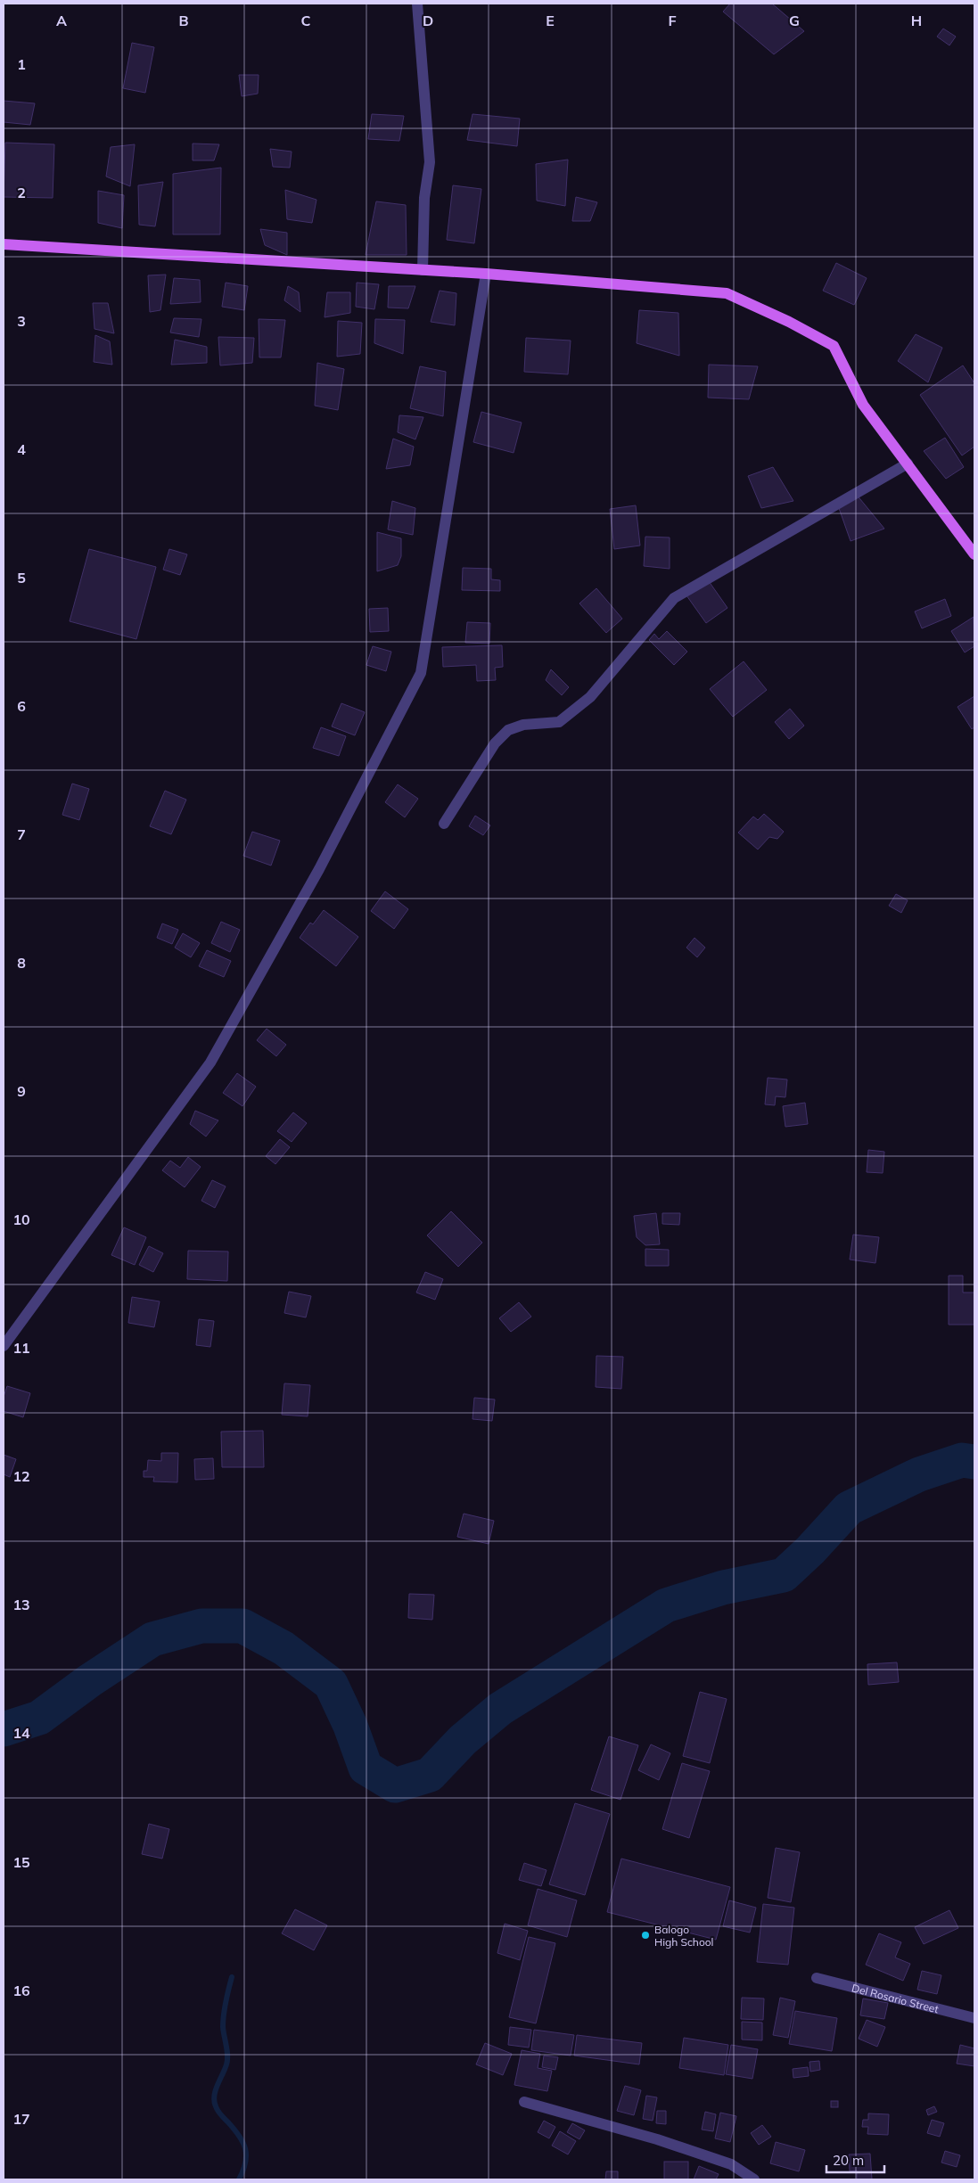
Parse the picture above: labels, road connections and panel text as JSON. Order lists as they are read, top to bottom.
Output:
{
  "streets": {
    "street": ["Del Rosario Street"]
  },
  "places": ["Balogo High School"],
  "scale_bar": "20 m",
  "grid": {
    "columns": [
      "A",
      "B",
      "C",
      "D",
      "E",
      "F",
      "G",
      "H"
    ],
    "rows": [
      "1",
      "2",
      "3",
      "4",
      "5",
      "6",
      "7",
      "8",
      "9",
      "10",
      "11",
      "12",
      "13",
      "14",
      "15",
      "16",
      "17"
    ]
  }
}
